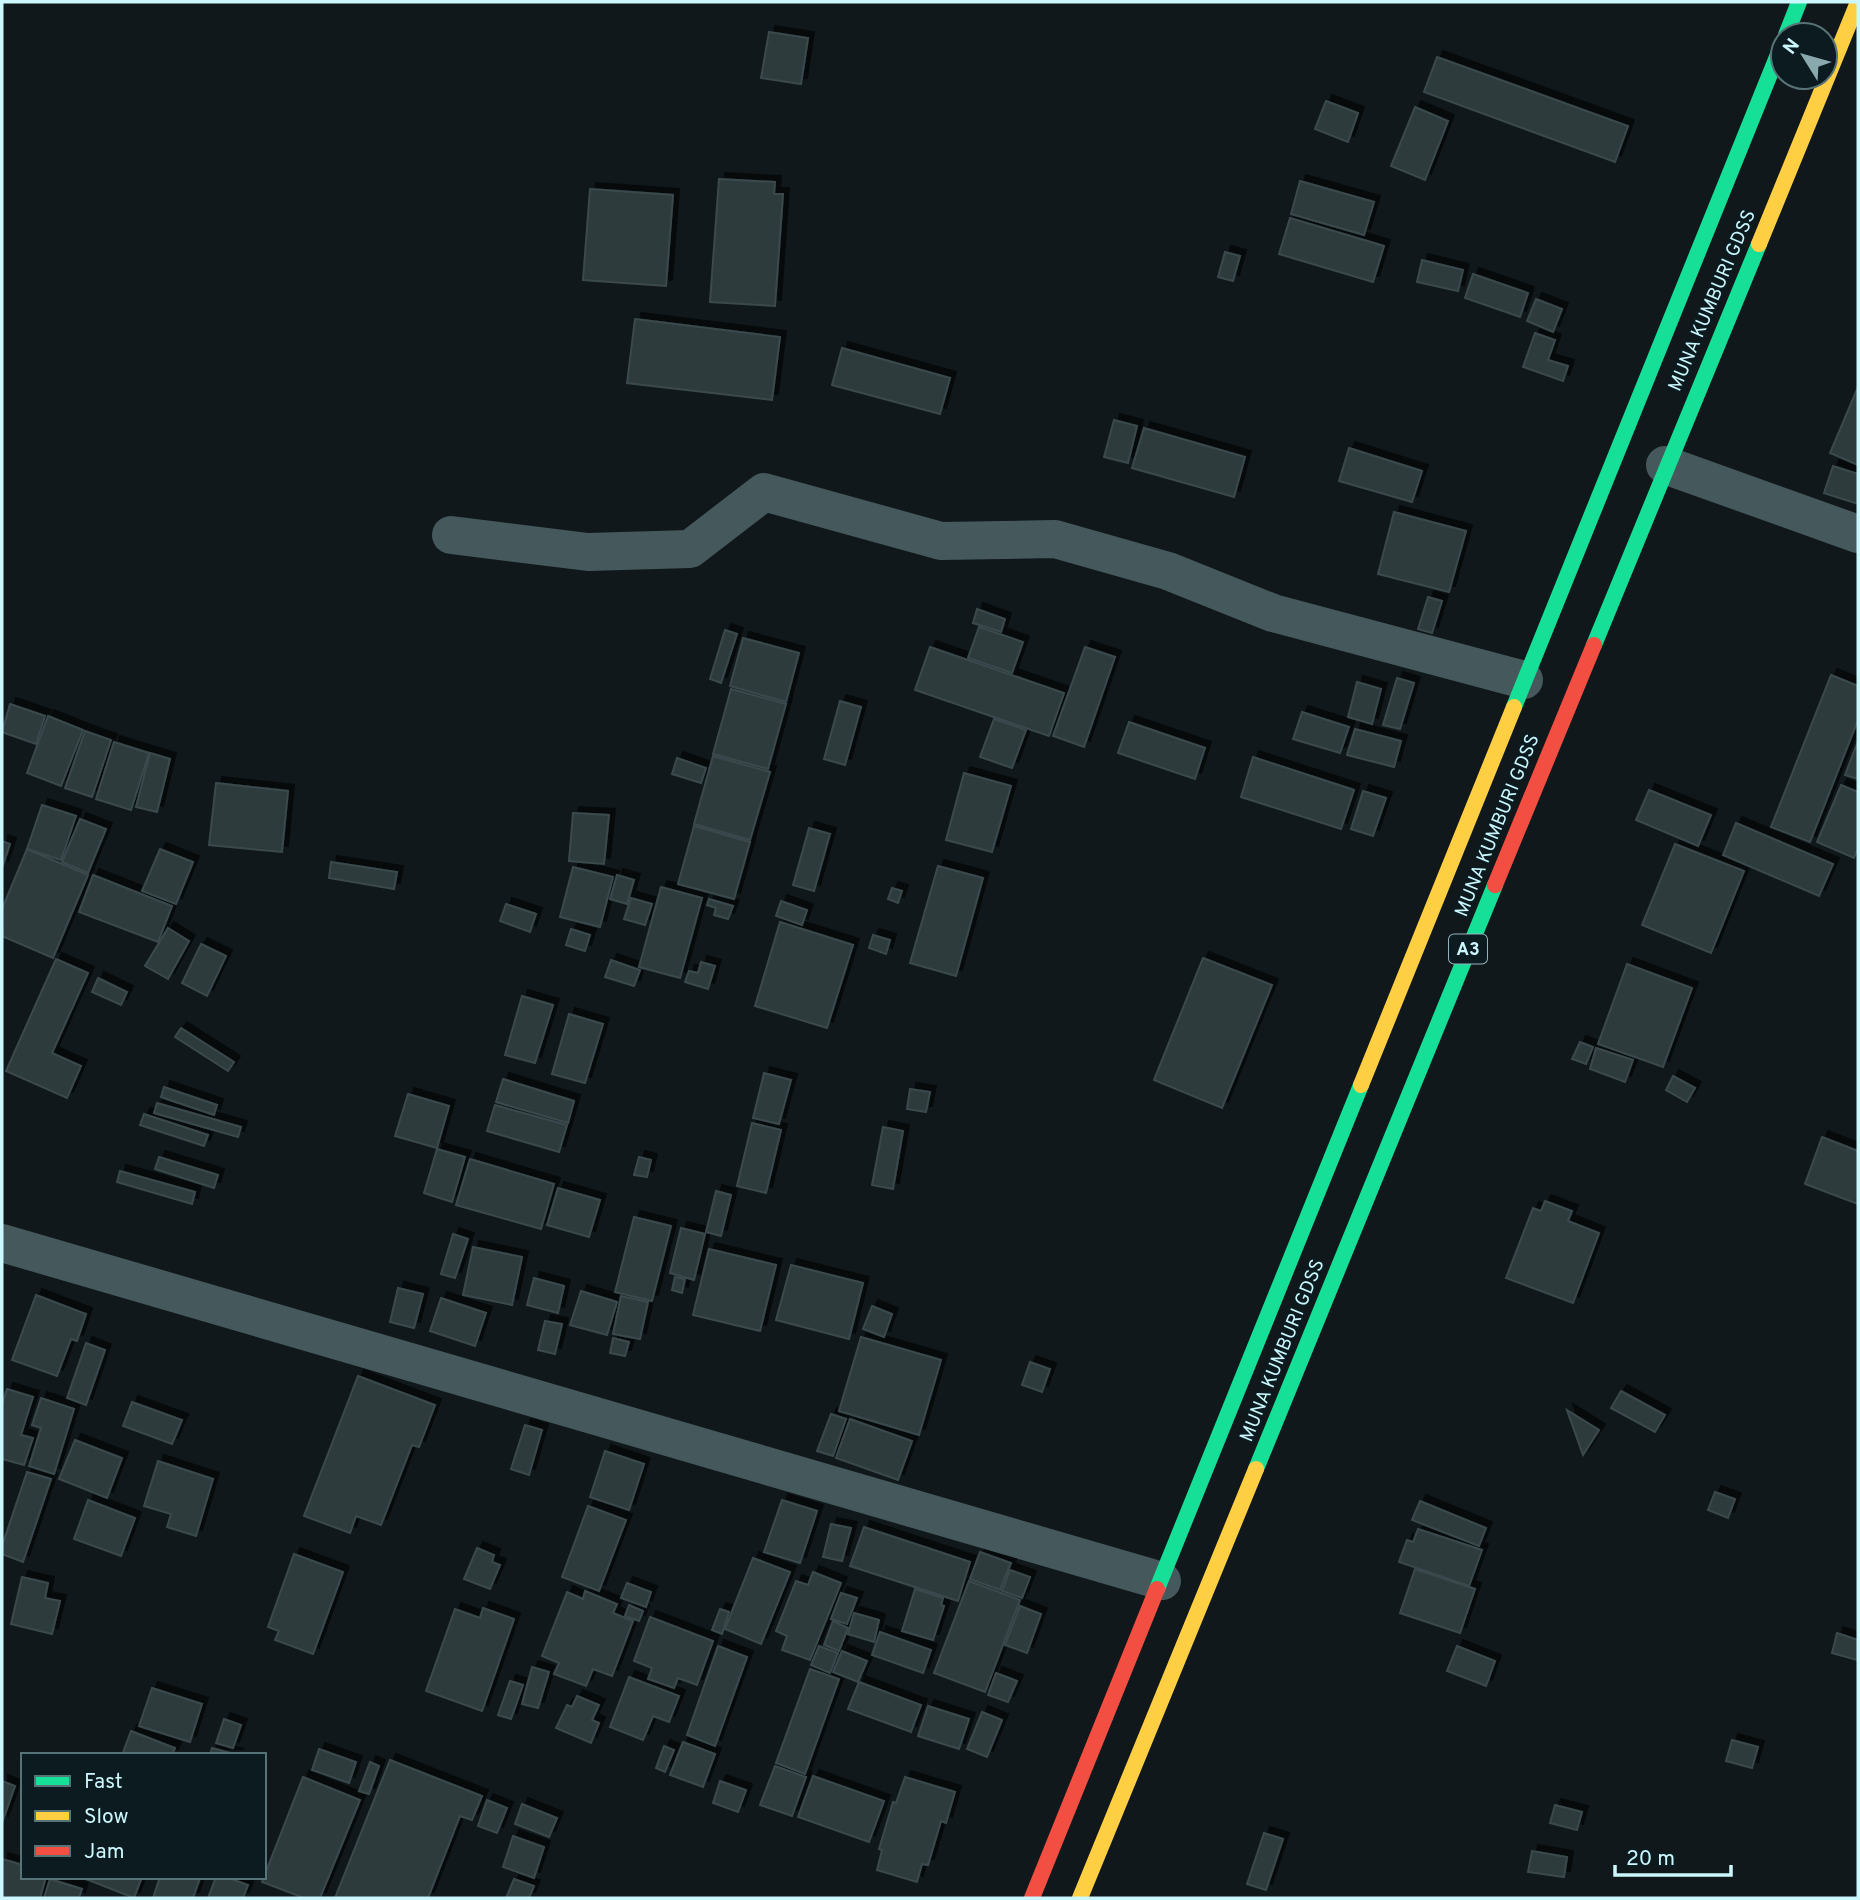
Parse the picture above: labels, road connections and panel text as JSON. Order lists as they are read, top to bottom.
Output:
{
  "streets": {
    "highway": ["MUNA KUMBURI GDSS", "A3"]
  },
  "legend": ["Fast", "Slow", "Jam"],
  "scale_bar": "20 m",
  "north": "top left"
}
